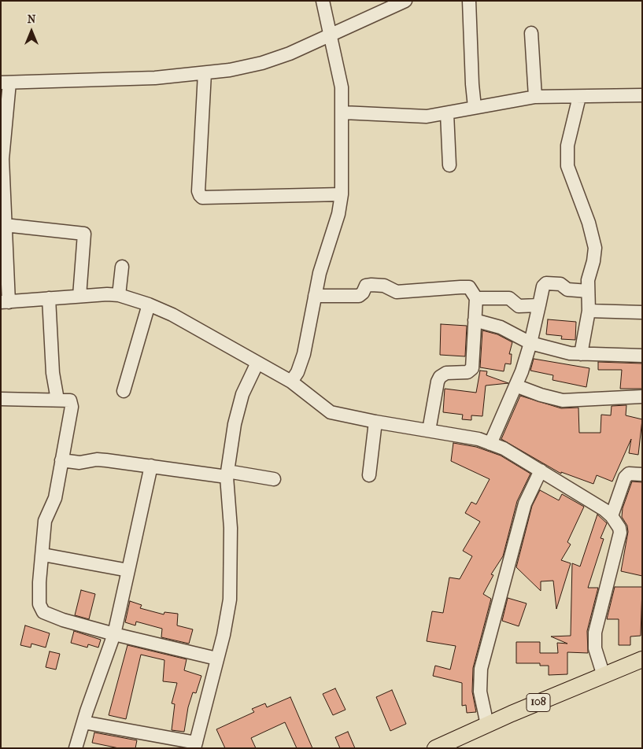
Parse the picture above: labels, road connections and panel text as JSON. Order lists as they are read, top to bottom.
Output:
{
  "streets": {
    "main road": ["108"]
  },
  "north": "top"
}
